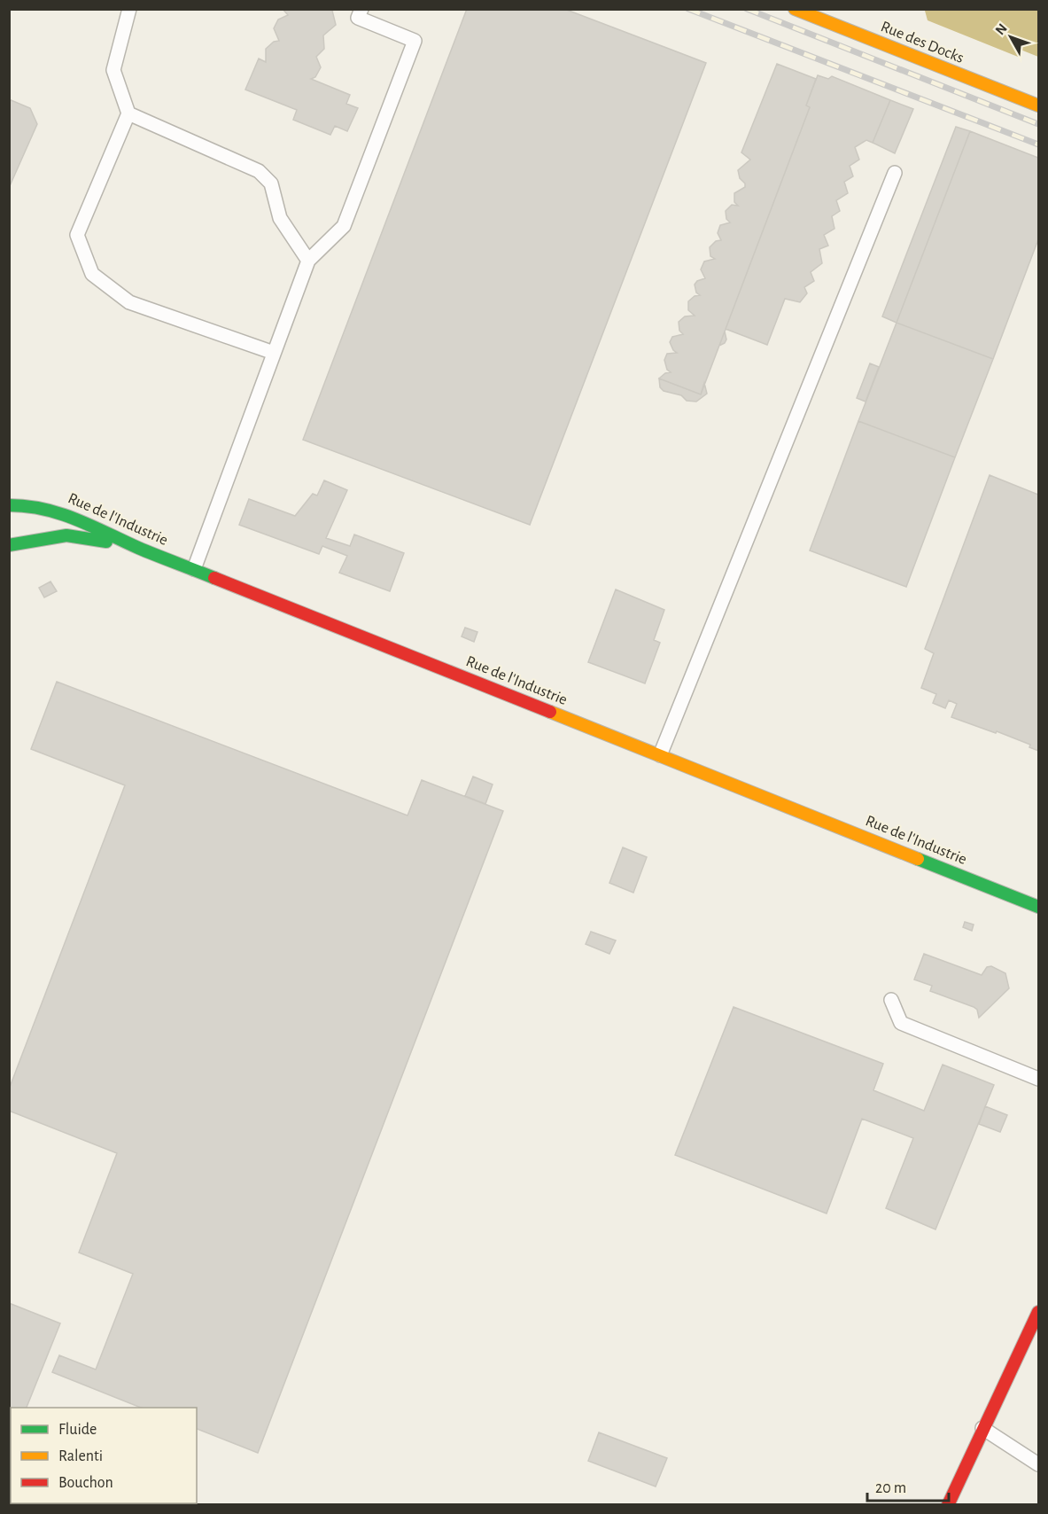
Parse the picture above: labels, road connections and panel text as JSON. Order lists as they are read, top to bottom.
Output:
{
  "streets": {
    "main road": ["Rue des Docks", "Rue de l'Industrie"]
  },
  "legend": ["Fluide", "Ralenti", "Bouchon"],
  "scale_bar": "20 m",
  "north": "top left"
}
